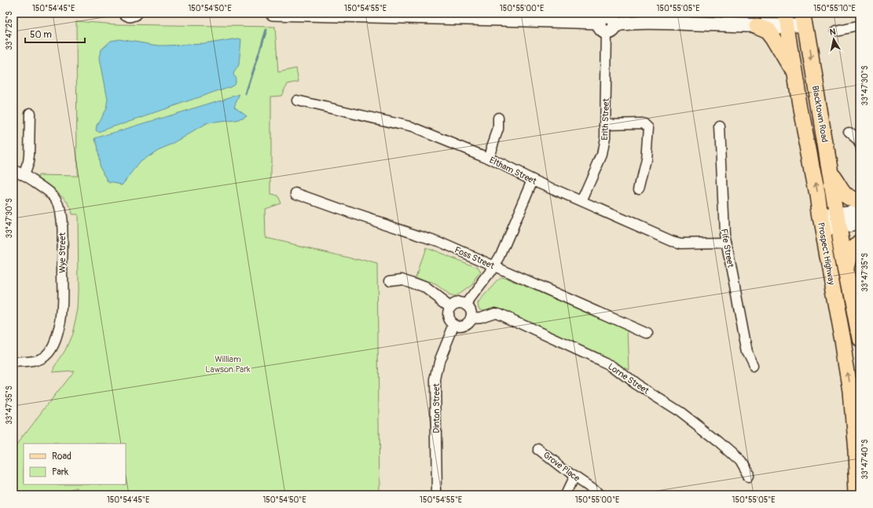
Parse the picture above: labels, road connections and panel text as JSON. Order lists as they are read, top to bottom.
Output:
{
  "streets": {
    "main road": ["Blacktown Road", "Prospect Highway"],
    "street": [
      "Erith Street",
      "Eltham Street",
      "Fife Street",
      "Wye Street",
      "Foss Street",
      "Lorne Street",
      "Dinton Street",
      "Grove Place"
    ]
  },
  "crossings": [
    ["Blacktown Road", "Prospect Highway"],
    ["Erith Street", "Eltham Street"],
    ["Eltham Street", "Fife Street"],
    ["Lorne Street", "Dinton Street"]
  ],
  "one_way": ["Blacktown Road", "Prospect Highway"],
  "parks": ["William Lawson Park"],
  "legend": ["Road", "Park"],
  "scale_bar": "50 m",
  "north": "top",
  "coordinates": [
    "150°54'45\"E",
    "150°54'50\"E",
    "150°54'55\"E",
    "150°55'00\"E",
    "150°55'05\"E",
    "150°55'10\"E",
    "33°47'25\"S",
    "33°47'30\"S",
    "33°47'35\"S",
    "33°47'40\"S"
  ]
}
